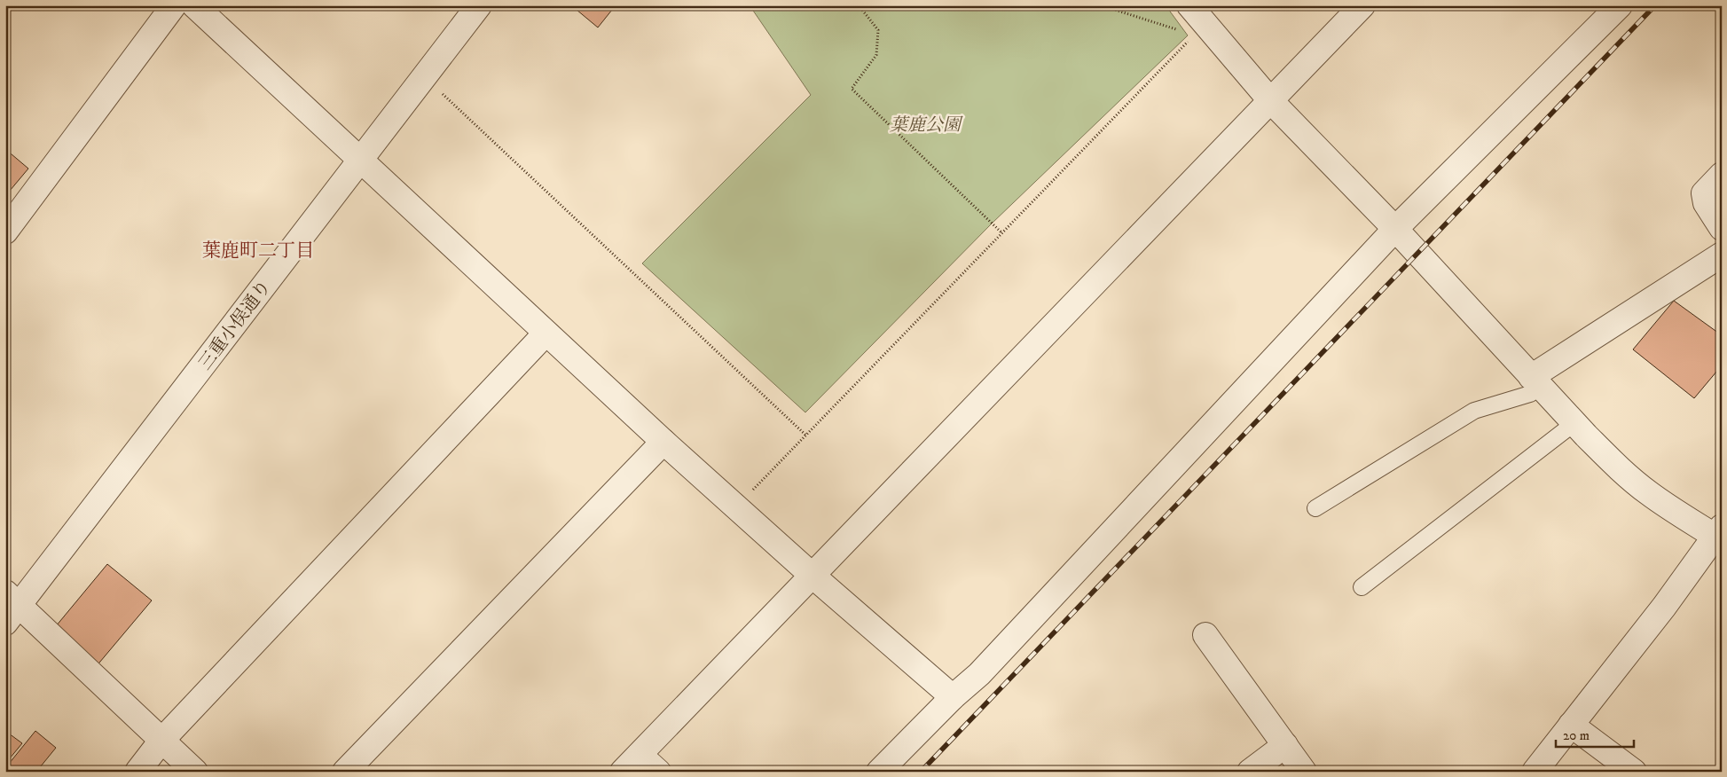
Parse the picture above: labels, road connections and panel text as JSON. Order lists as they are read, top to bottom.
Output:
{
  "streets": {
    "street": ["三重小俣通り"]
  },
  "districts": ["葉鹿町二丁目"],
  "parks": ["葉鹿公園"],
  "scale_bar": "20 m"
}
